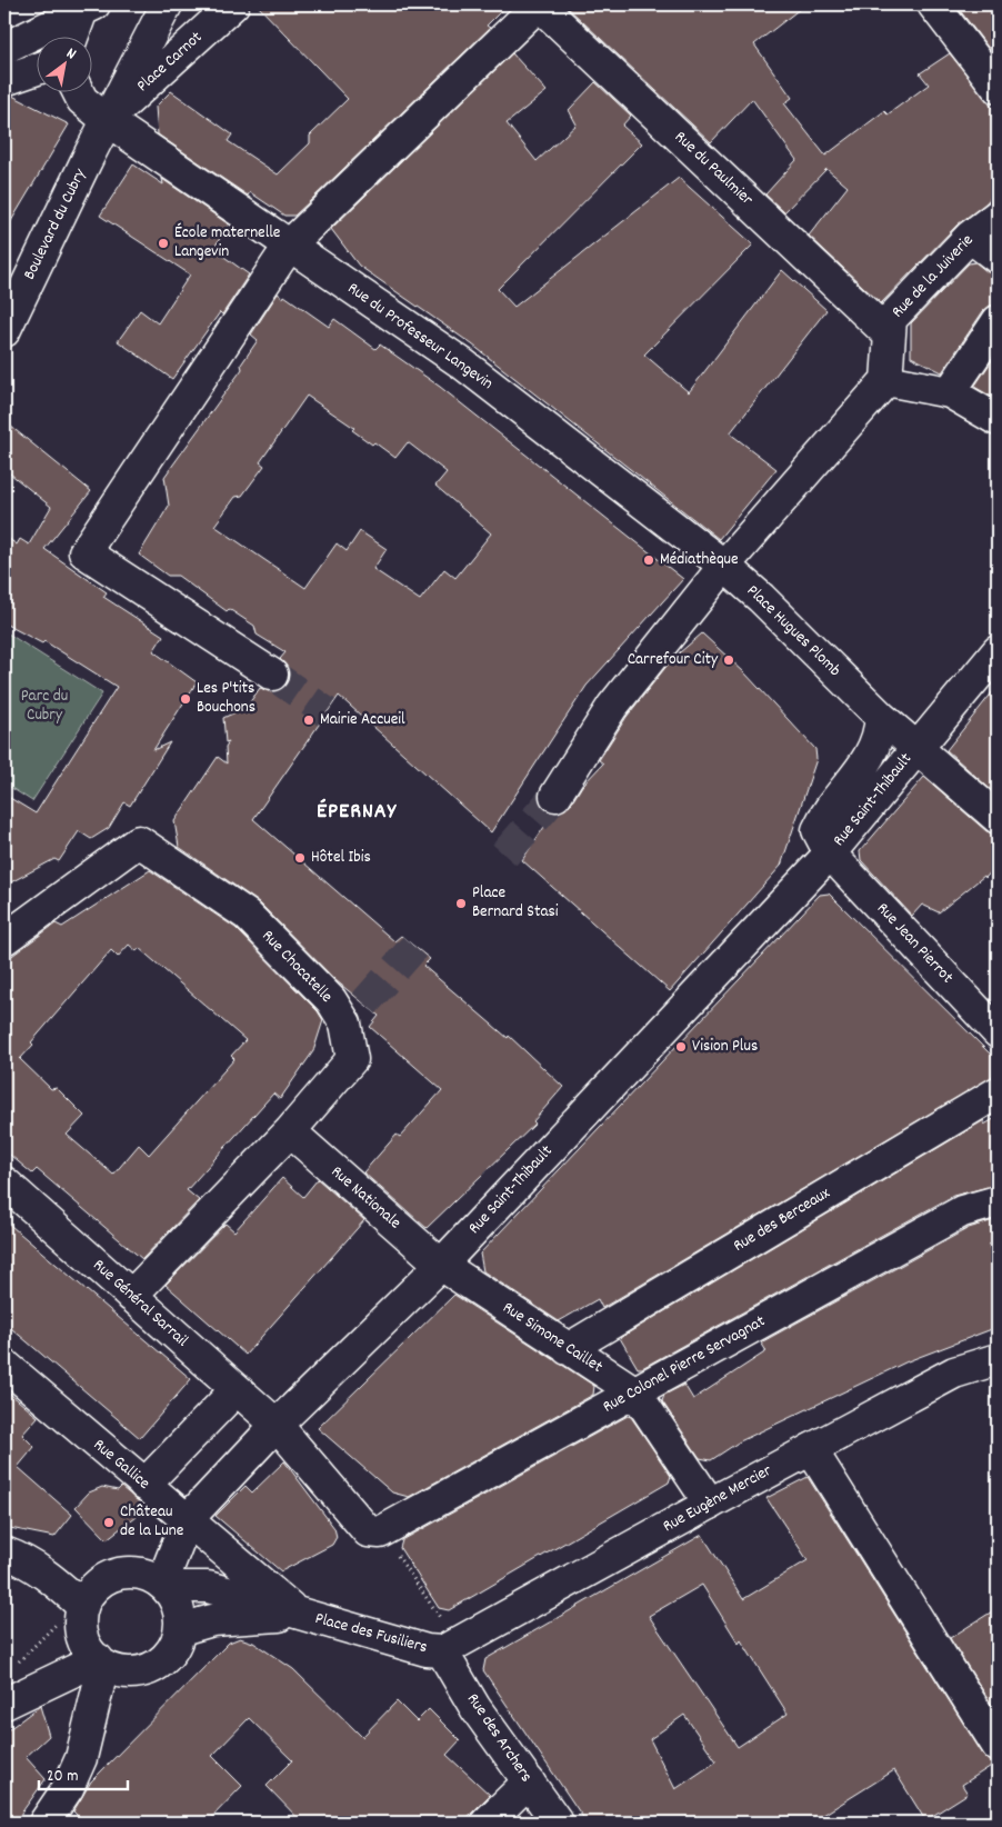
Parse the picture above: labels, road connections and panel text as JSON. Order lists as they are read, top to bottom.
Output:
{
  "streets": {
    "street": [
      "Place Carnot",
      "Rue du Paulmier",
      "Boulevard du Cubry",
      "Rue de la Juiverie",
      "Rue du Professeur Langevin",
      "Place Hugues Plomb",
      "Rue Saint-Thibault",
      "Rue Jean Pierrot",
      "Rue Chocatelle",
      "Rue Nationale",
      "Rue des Berceaux",
      "Rue Général Sarrail",
      "Rue Simone Caillet",
      "Rue Colonel Pierre Servagnat",
      "Rue Gallice",
      "Rue Eugène Mercier",
      "Place des Fusiliers",
      "Rue des Archers"
    ]
  },
  "crossings": [
    ["Place Carnot", "Boulevard du Cubry"],
    ["Place Carnot", "Rue du Professeur Langevin"],
    ["Rue du Paulmier", "Rue de la Juiverie"],
    ["Boulevard du Cubry", "Rue du Professeur Langevin"],
    ["Rue du Professeur Langevin", "Place Hugues Plomb"],
    ["Place Hugues Plomb", "Rue Saint-Thibault"],
    ["Rue Saint-Thibault", "Rue Jean Pierrot"],
    ["Rue Saint-Thibault", "Rue Nationale"],
    ["Rue Saint-Thibault", "Rue Général Sarrail"],
    ["Rue Saint-Thibault", "Rue Simone Caillet"],
    ["Rue Saint-Thibault", "Rue Gallice"],
    ["Rue Chocatelle", "Rue Nationale"],
    ["Rue Chocatelle", "Rue Général Sarrail"],
    ["Rue Nationale", "Rue Simone Caillet"],
    ["Rue des Berceaux", "Rue Simone Caillet"],
    ["Rue Simone Caillet", "Rue Colonel Pierre Servagnat"],
    ["Rue Simone Caillet", "Rue Eugène Mercier"],
    ["Rue Colonel Pierre Servagnat", "Place des Fusiliers"],
    ["Rue Gallice", "Place des Fusiliers"],
    ["Rue Eugène Mercier", "Place des Fusiliers"],
    ["Rue Eugène Mercier", "Rue des Archers"],
    ["Place des Fusiliers", "Rue des Archers"]
  ],
  "districts": ["ÉPERNAY"],
  "parks": ["Parc du Cubry"],
  "places": [
    "École maternelle Langevin",
    "Médiathèque",
    "Carrefour City",
    "Les P'tits Bouchons",
    "Mairie Accueil",
    "Hôtel Ibis",
    "Place Bernard Stasi",
    "Vision Plus",
    "Château de la Lune"
  ],
  "scale_bar": "20 m",
  "north": "top right"
}
